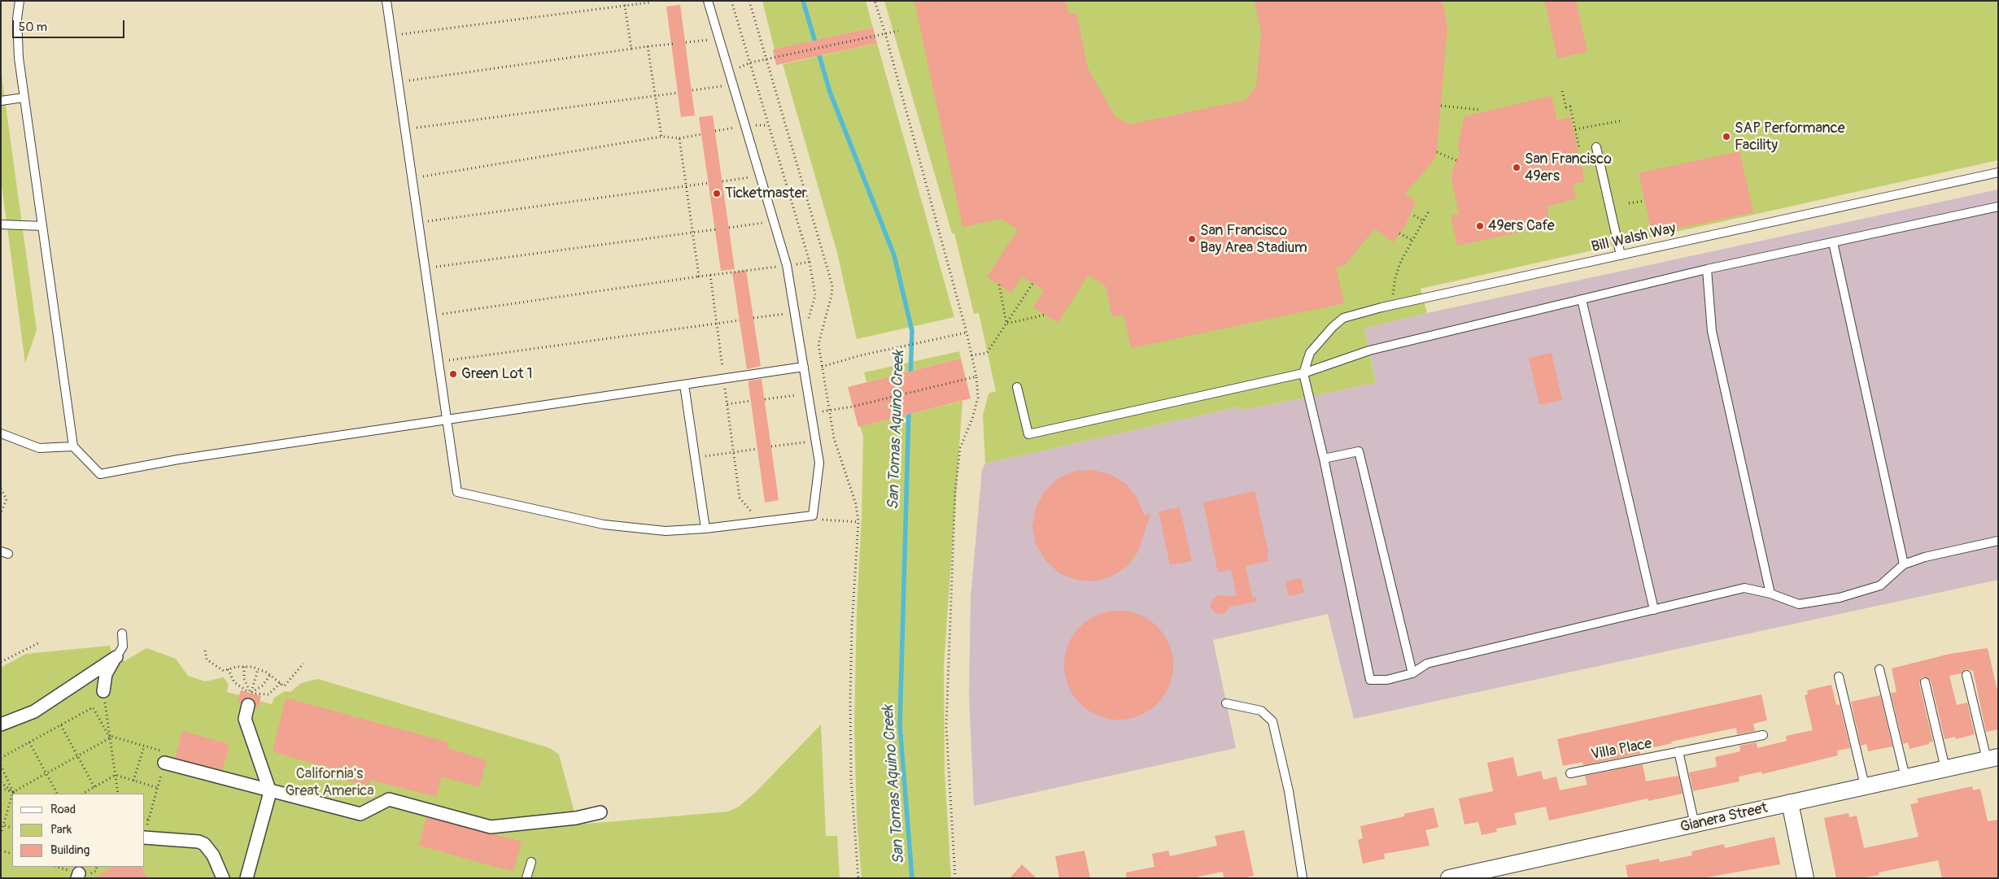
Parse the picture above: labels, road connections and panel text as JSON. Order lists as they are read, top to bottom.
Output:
{
  "streets": {
    "street": ["Gianera Street"],
    "lane": ["Bill Walsh Way", "Villa Place"]
  },
  "water": ["San Tomas Aquino Creek"],
  "parks": ["California's Great America"],
  "places": [
    "SAP Performance Facility",
    "San Francisco 49ers",
    "Ticketmaster",
    "49ers Cafe",
    "San Francisco Bay Area Stadium",
    "Green Lot 1"
  ],
  "legend": ["Road", "Park", "Building"],
  "scale_bar": "50 m"
}
